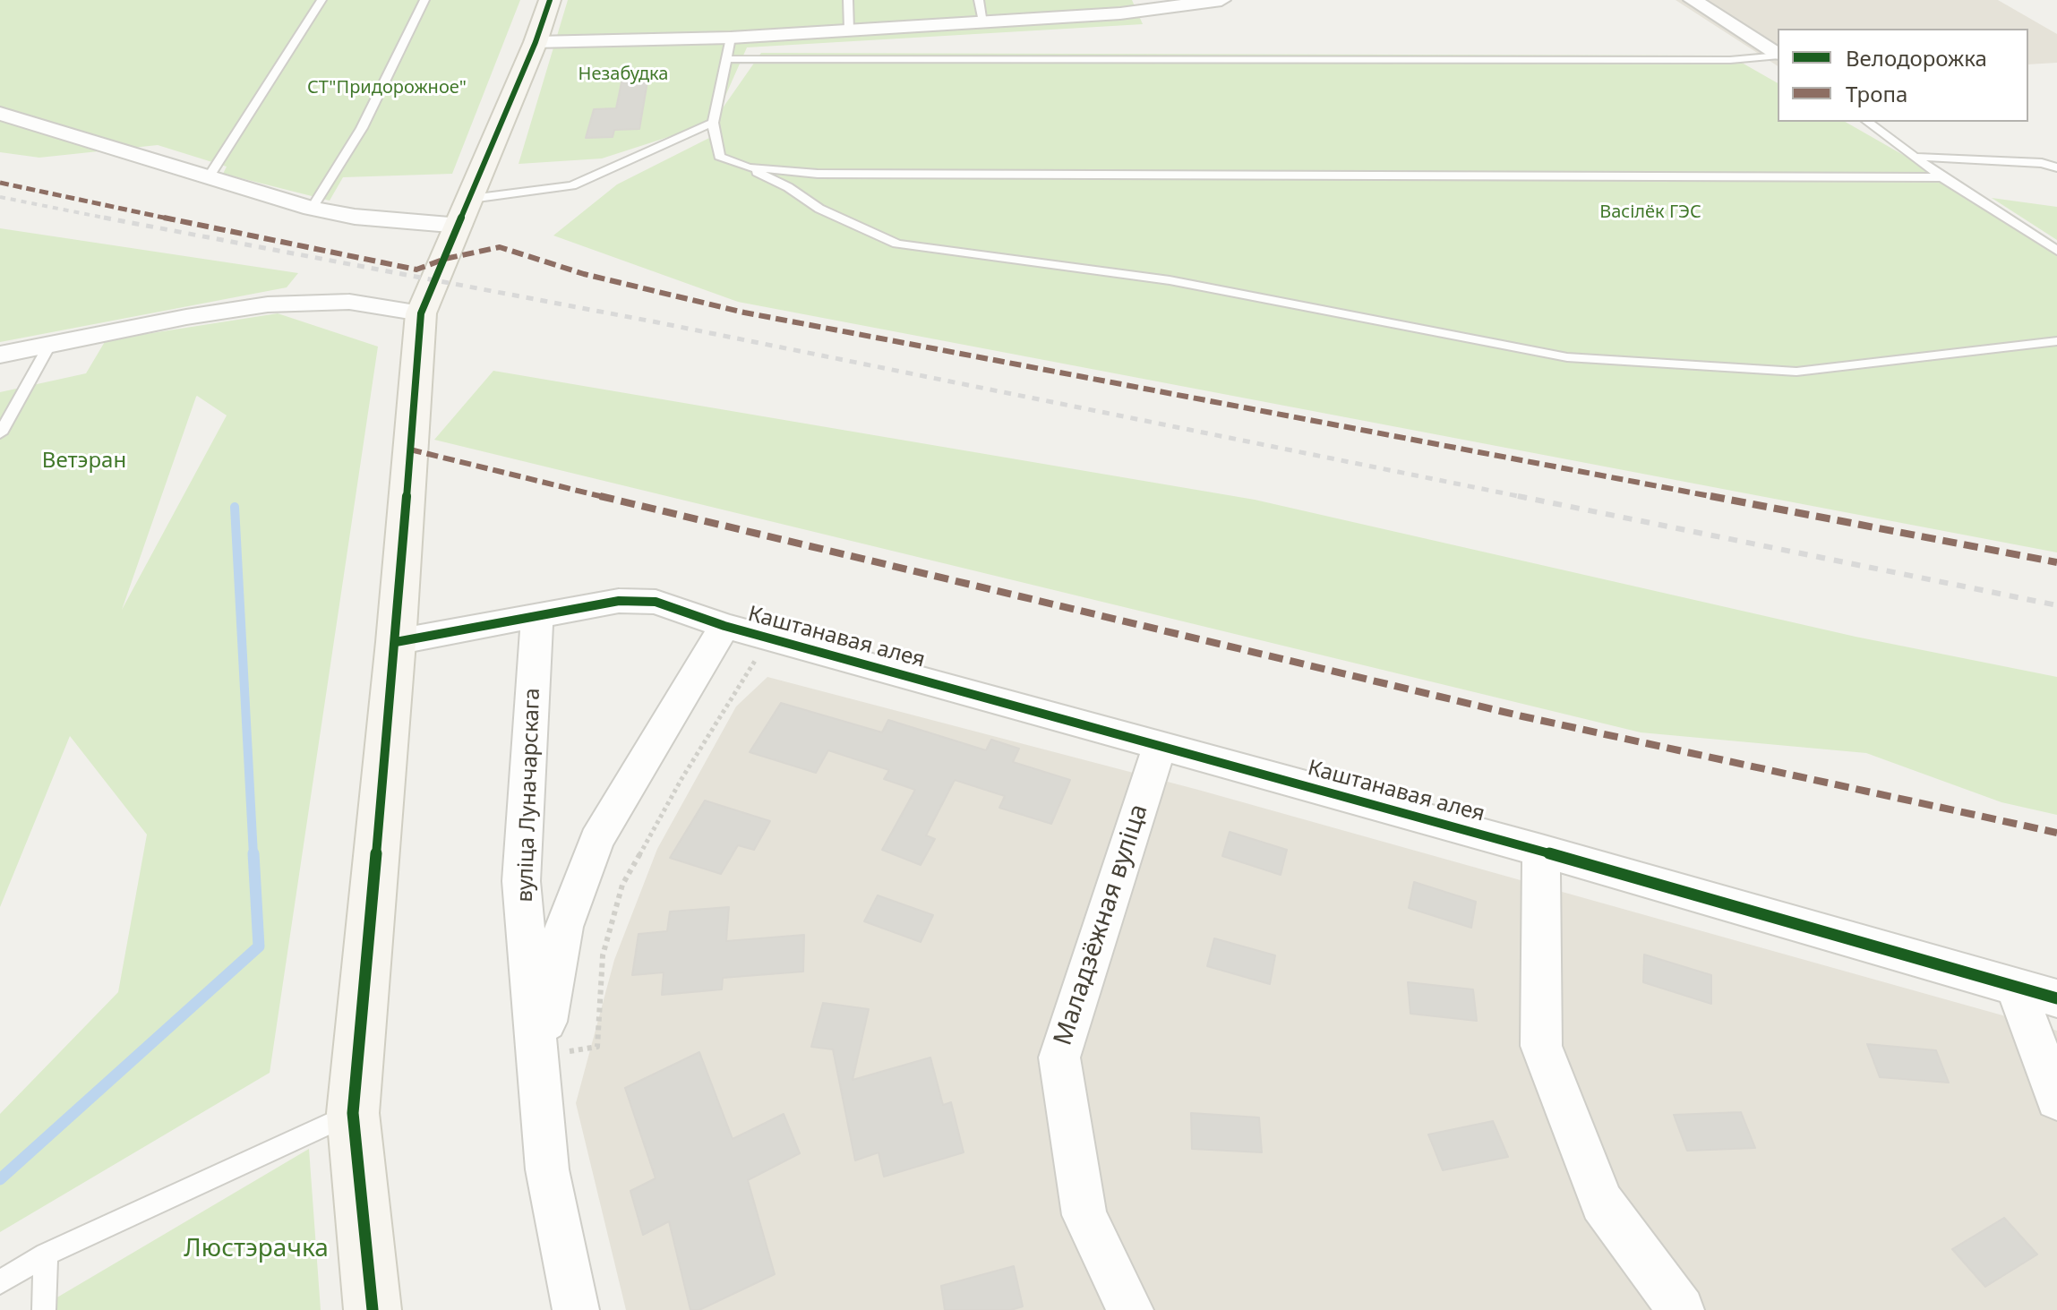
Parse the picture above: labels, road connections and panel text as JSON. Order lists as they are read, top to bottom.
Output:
{
  "streets": {
    "street": ["Каштанавая алея", "вуліца Луначарскага", "Маладзёжная вуліца"]
  },
  "crossings": [
    ["Каштанавая алея", "вуліца Луначарскага"],
    ["Каштанавая алея", "Маладзёжная вуліца"]
  ],
  "parks": [
    "Незабудка",
    "СТ\"Придорожное\"",
    "Васілёк ГЭС",
    "Ветэран",
    "Люстэрачка"
  ],
  "legend": ["Велодорожка", "Тропа"]
}
